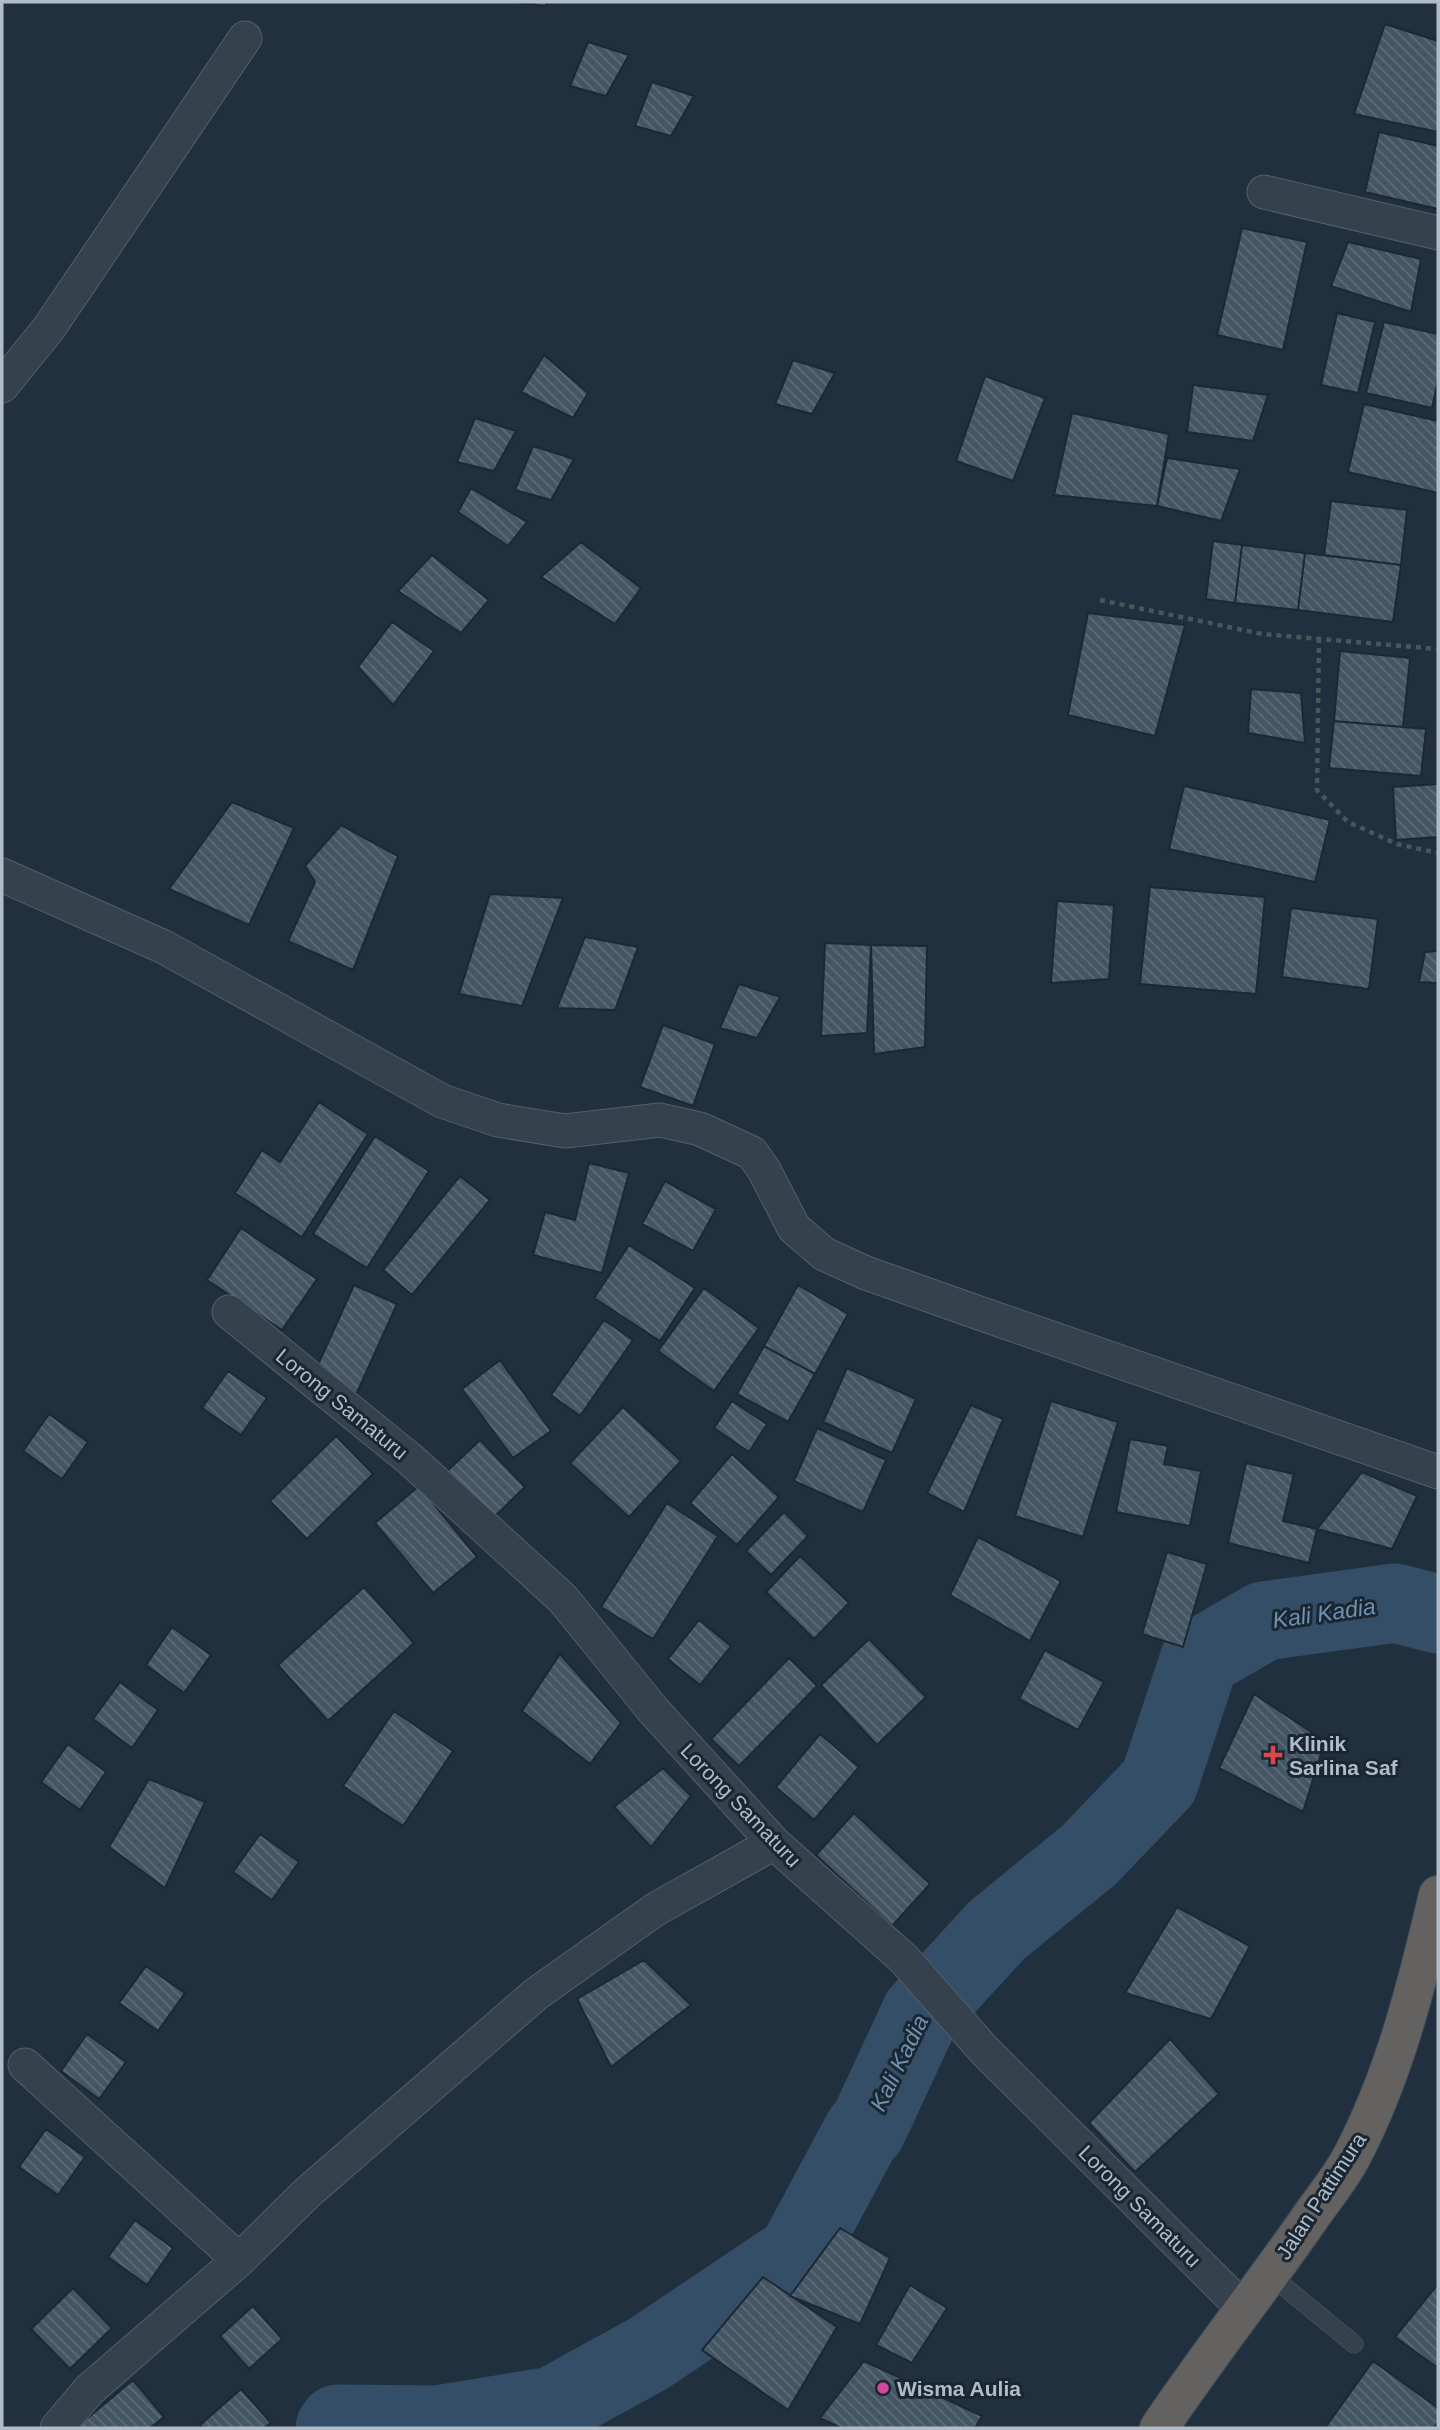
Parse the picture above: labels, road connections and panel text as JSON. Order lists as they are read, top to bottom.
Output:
{
  "streets": {
    "highway": ["Jalan Pattimura"],
    "street": ["Lorong Samaturu"]
  },
  "crossings": [
    ["Lorong Samaturu", "Jalan Pattimura"]
  ],
  "water": ["Kali Kadia"],
  "places": {
    "health": ["Klinik Sarlina Saf"],
    "other": ["Wisma Aulia"]
  }
}
